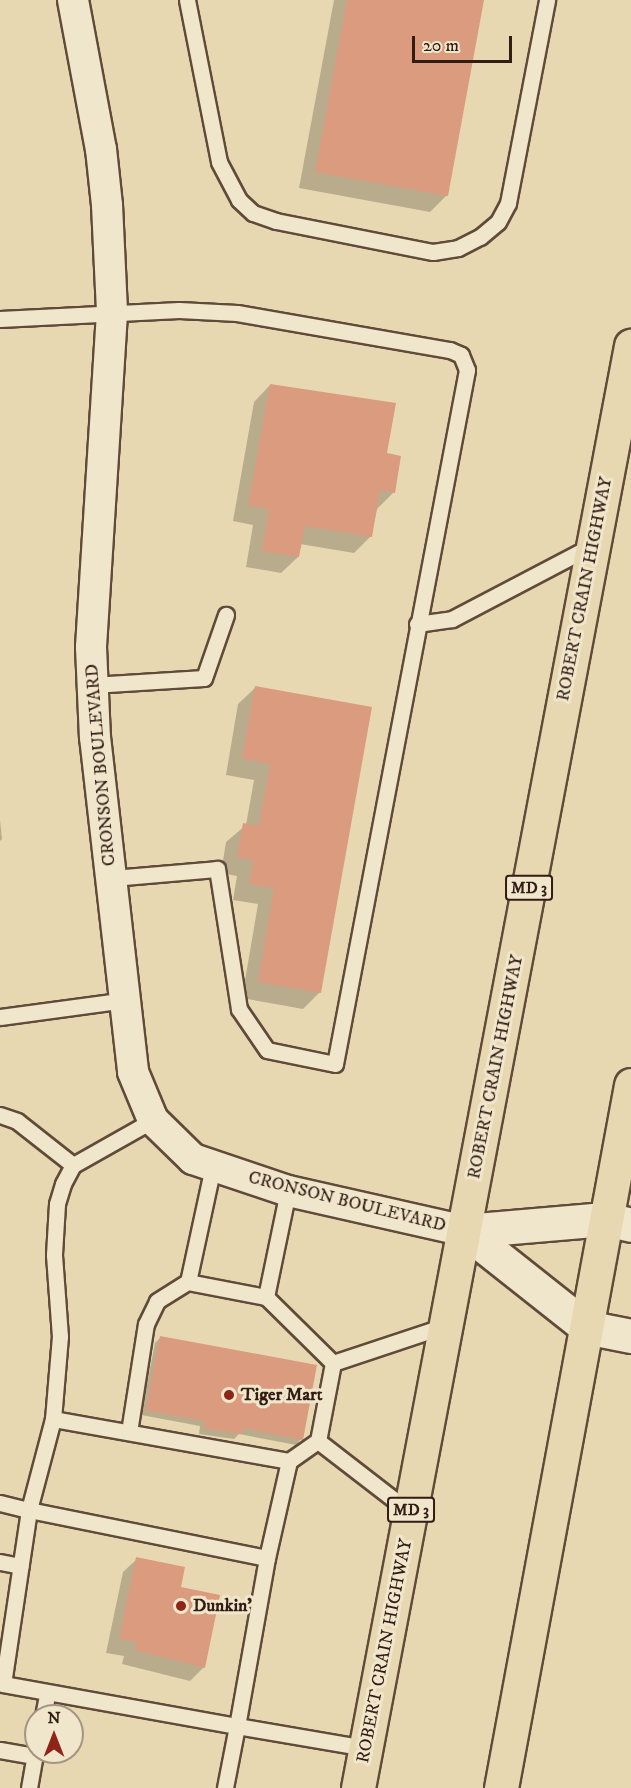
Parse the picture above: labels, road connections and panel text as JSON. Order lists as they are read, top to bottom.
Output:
{
  "streets": {
    "highway": ["ROBERT CRAIN HIGHWAY", "MD 3"],
    "street": ["CRONSON BOULEVARD"]
  },
  "crossings": [
    ["ROBERT CRAIN HIGHWAY", "CRONSON BOULEVARD"]
  ],
  "places": ["Tiger Mart", "Dunkin'"],
  "scale_bar": "20 m",
  "north": "top"
}
